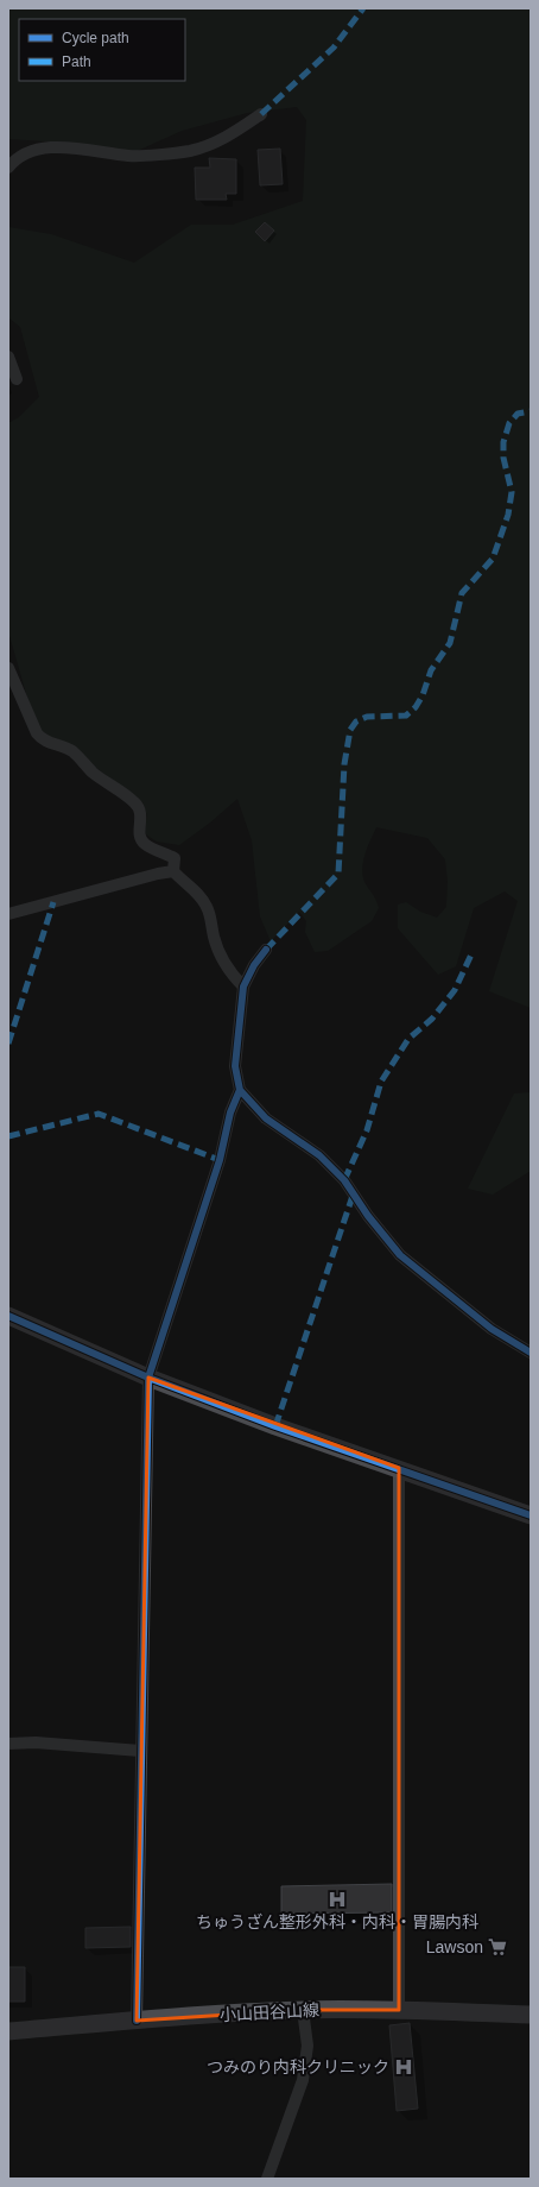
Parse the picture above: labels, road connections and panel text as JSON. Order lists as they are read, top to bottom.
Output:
{
  "streets": {
    "street": ["小山田谷山線"]
  },
  "places": {
    "hospital": ["ちゅうざん整形外科・内科・胃腸内科", "つみのり内科クリニック"],
    "supermarket": ["Lawson"]
  },
  "legend": ["Cycle path", "Path"]
}
